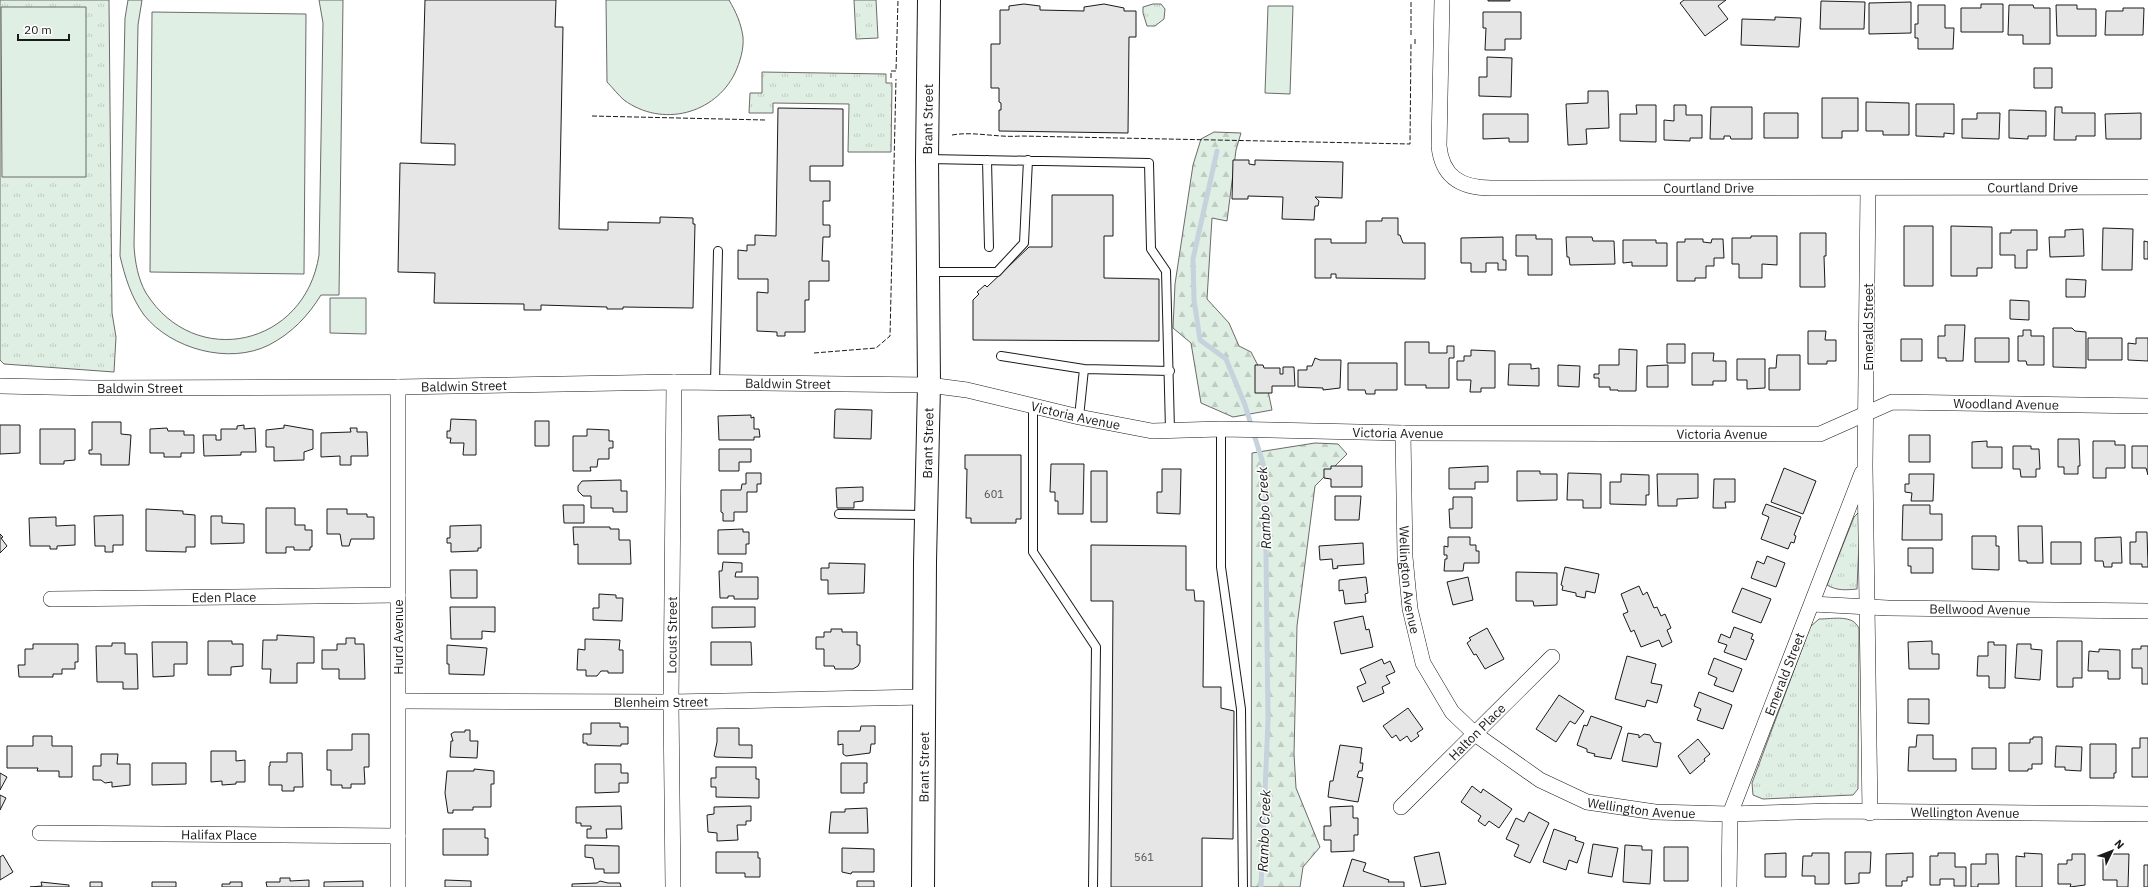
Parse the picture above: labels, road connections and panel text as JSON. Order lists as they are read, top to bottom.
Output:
{
  "streets": {
    "main road": ["Brant Street"],
    "street": [
      "Courtland Drive",
      "Emerald Street",
      "Baldwin Street",
      "Woodland Avenue",
      "Victoria Avenue",
      "Wellington Avenue",
      "Eden Place",
      "Bellwood Avenue",
      "Locust Street",
      "Hurd Avenue",
      "Blenheim Street",
      "Halton Place",
      "Halifax Place"
    ]
  },
  "crossings": [
    ["Brant Street", "Baldwin Street"],
    ["Brant Street", "Victoria Avenue"],
    ["Brant Street", "Blenheim Street"],
    ["Courtland Drive", "Emerald Street"],
    ["Emerald Street", "Woodland Avenue"],
    ["Emerald Street", "Victoria Avenue"],
    ["Emerald Street", "Wellington Avenue"],
    ["Emerald Street", "Bellwood Avenue"],
    ["Baldwin Street", "Victoria Avenue"],
    ["Baldwin Street", "Locust Street"],
    ["Baldwin Street", "Hurd Avenue"],
    ["Woodland Avenue", "Victoria Avenue"],
    ["Victoria Avenue", "Wellington Avenue"],
    ["Wellington Avenue", "Halton Place"],
    ["Eden Place", "Hurd Avenue"],
    ["Locust Street", "Blenheim Street"],
    ["Hurd Avenue", "Blenheim Street"],
    ["Hurd Avenue", "Halifax Place"]
  ],
  "water": ["Rambo Creek"],
  "house_numbers": ["601", "561"],
  "scale_bar": "20 m",
  "north": "top right"
}
